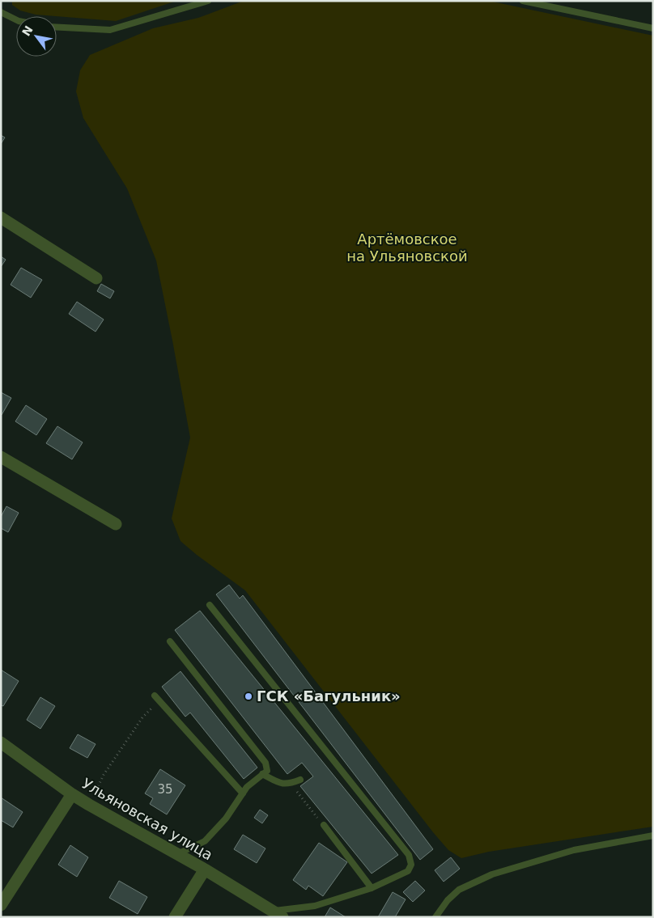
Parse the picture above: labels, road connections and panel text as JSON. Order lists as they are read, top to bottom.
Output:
{
  "streets": {
    "street": ["Ульяновская улица"]
  },
  "parks": ["Артёмовское на Ульяновской"],
  "places": ["ГСК «Багульник»"],
  "house_numbers": ["35"],
  "north": "top left"
}
